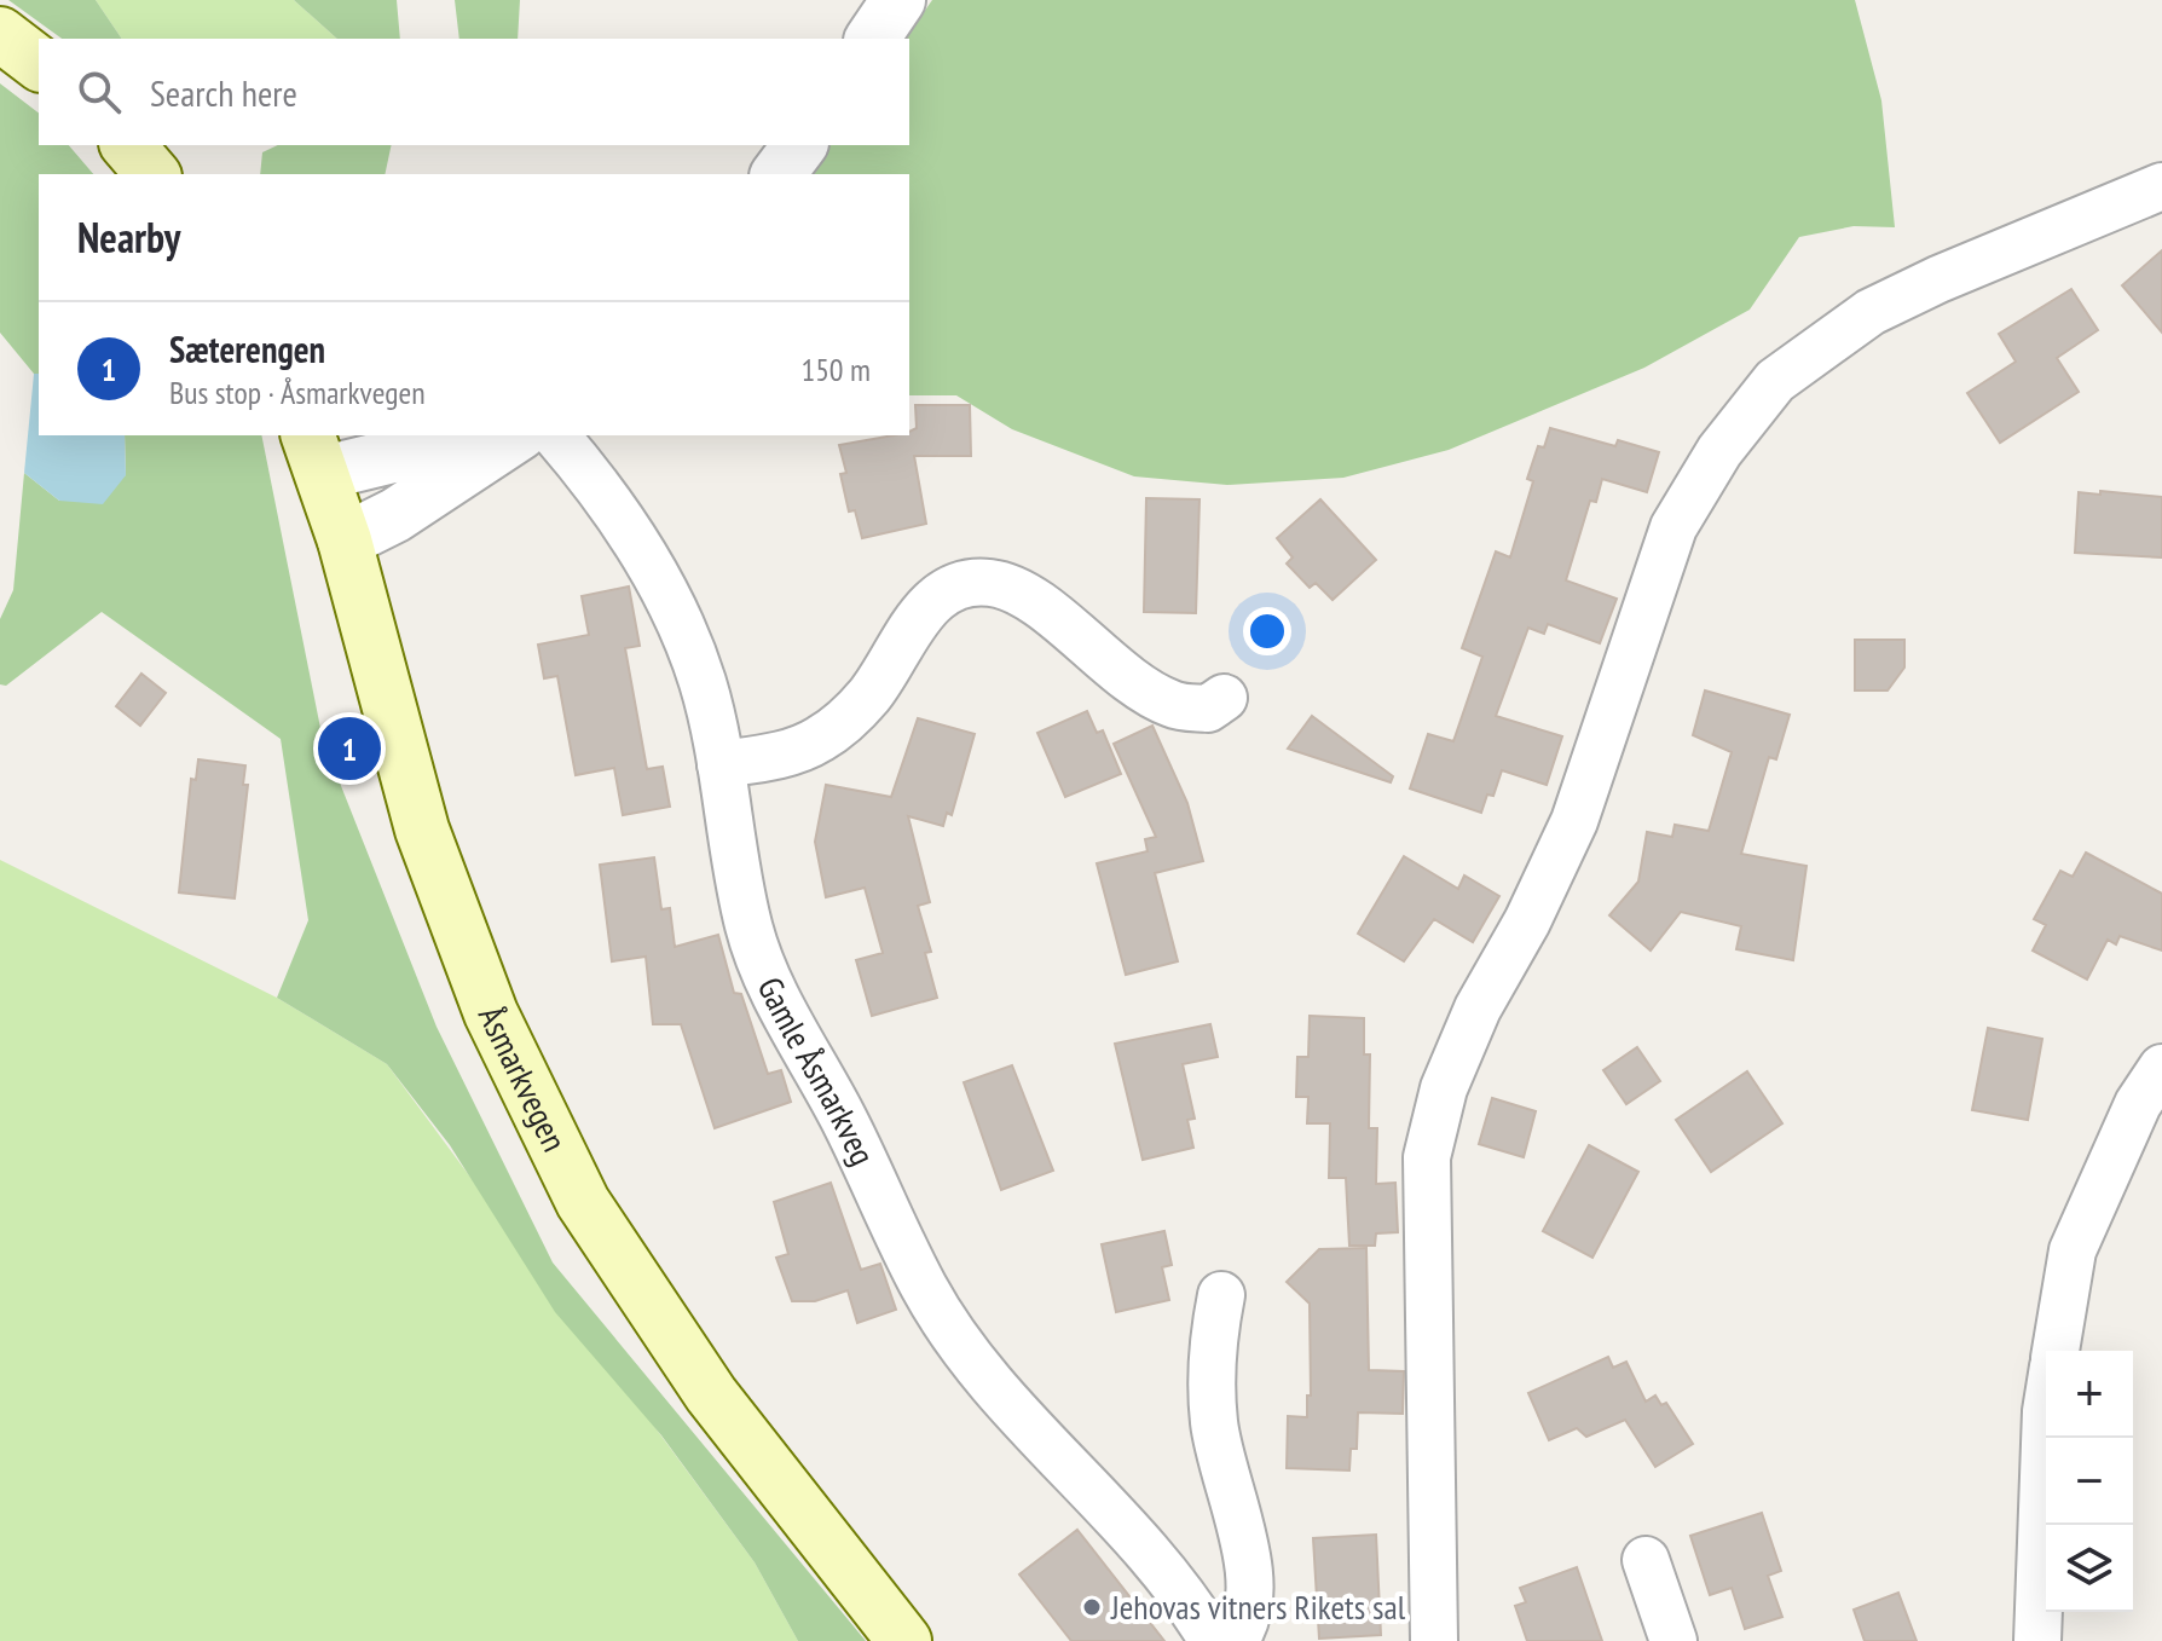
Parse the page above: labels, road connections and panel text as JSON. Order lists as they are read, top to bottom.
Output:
{
  "streets": {
    "main road": ["Åsmarkvegen"],
    "street": ["Gamle Åsmarkveg"]
  },
  "places": ["Jehovas vitners Rikets sal"],
  "page": {
    "search": "Search here",
    "heading": "Nearby",
    "list": [
      {
        "mark": "1",
        "name": "Sæterengen",
        "note": "Bus stop · Åsmarkvegen",
        "value": "150 m"
      }
    ],
    "pins": "1",
    "map_buttons": ["+", "−"]
  }
}
